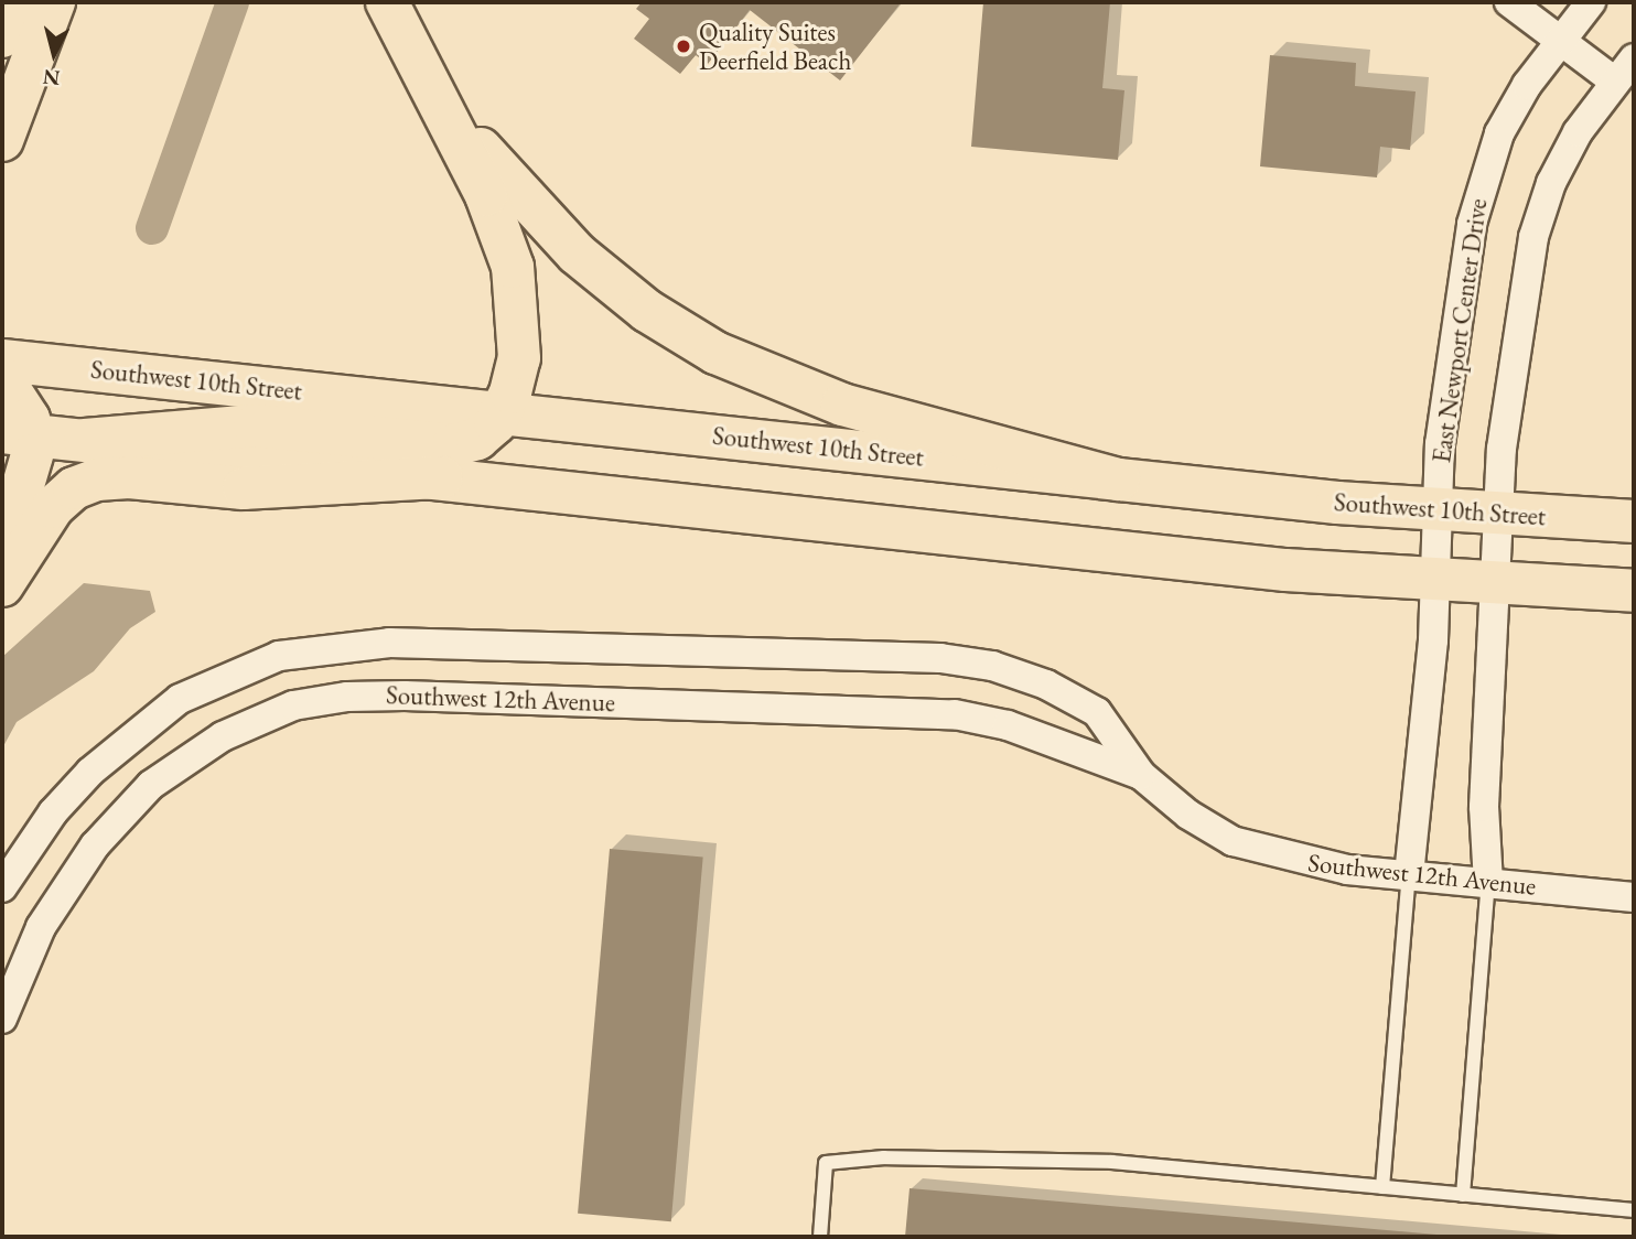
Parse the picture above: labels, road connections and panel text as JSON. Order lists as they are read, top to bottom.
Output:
{
  "streets": {
    "main road": ["Southwest 10th Street"],
    "street": ["East Newport Center Drive", "Southwest 12th Avenue"]
  },
  "crossings": [
    ["East Newport Center Drive", "Southwest 10th Street"],
    ["East Newport Center Drive", "Southwest 12th Avenue"]
  ],
  "places": ["Quality Suites Deerfield Beach"],
  "north": "bottom"
}
